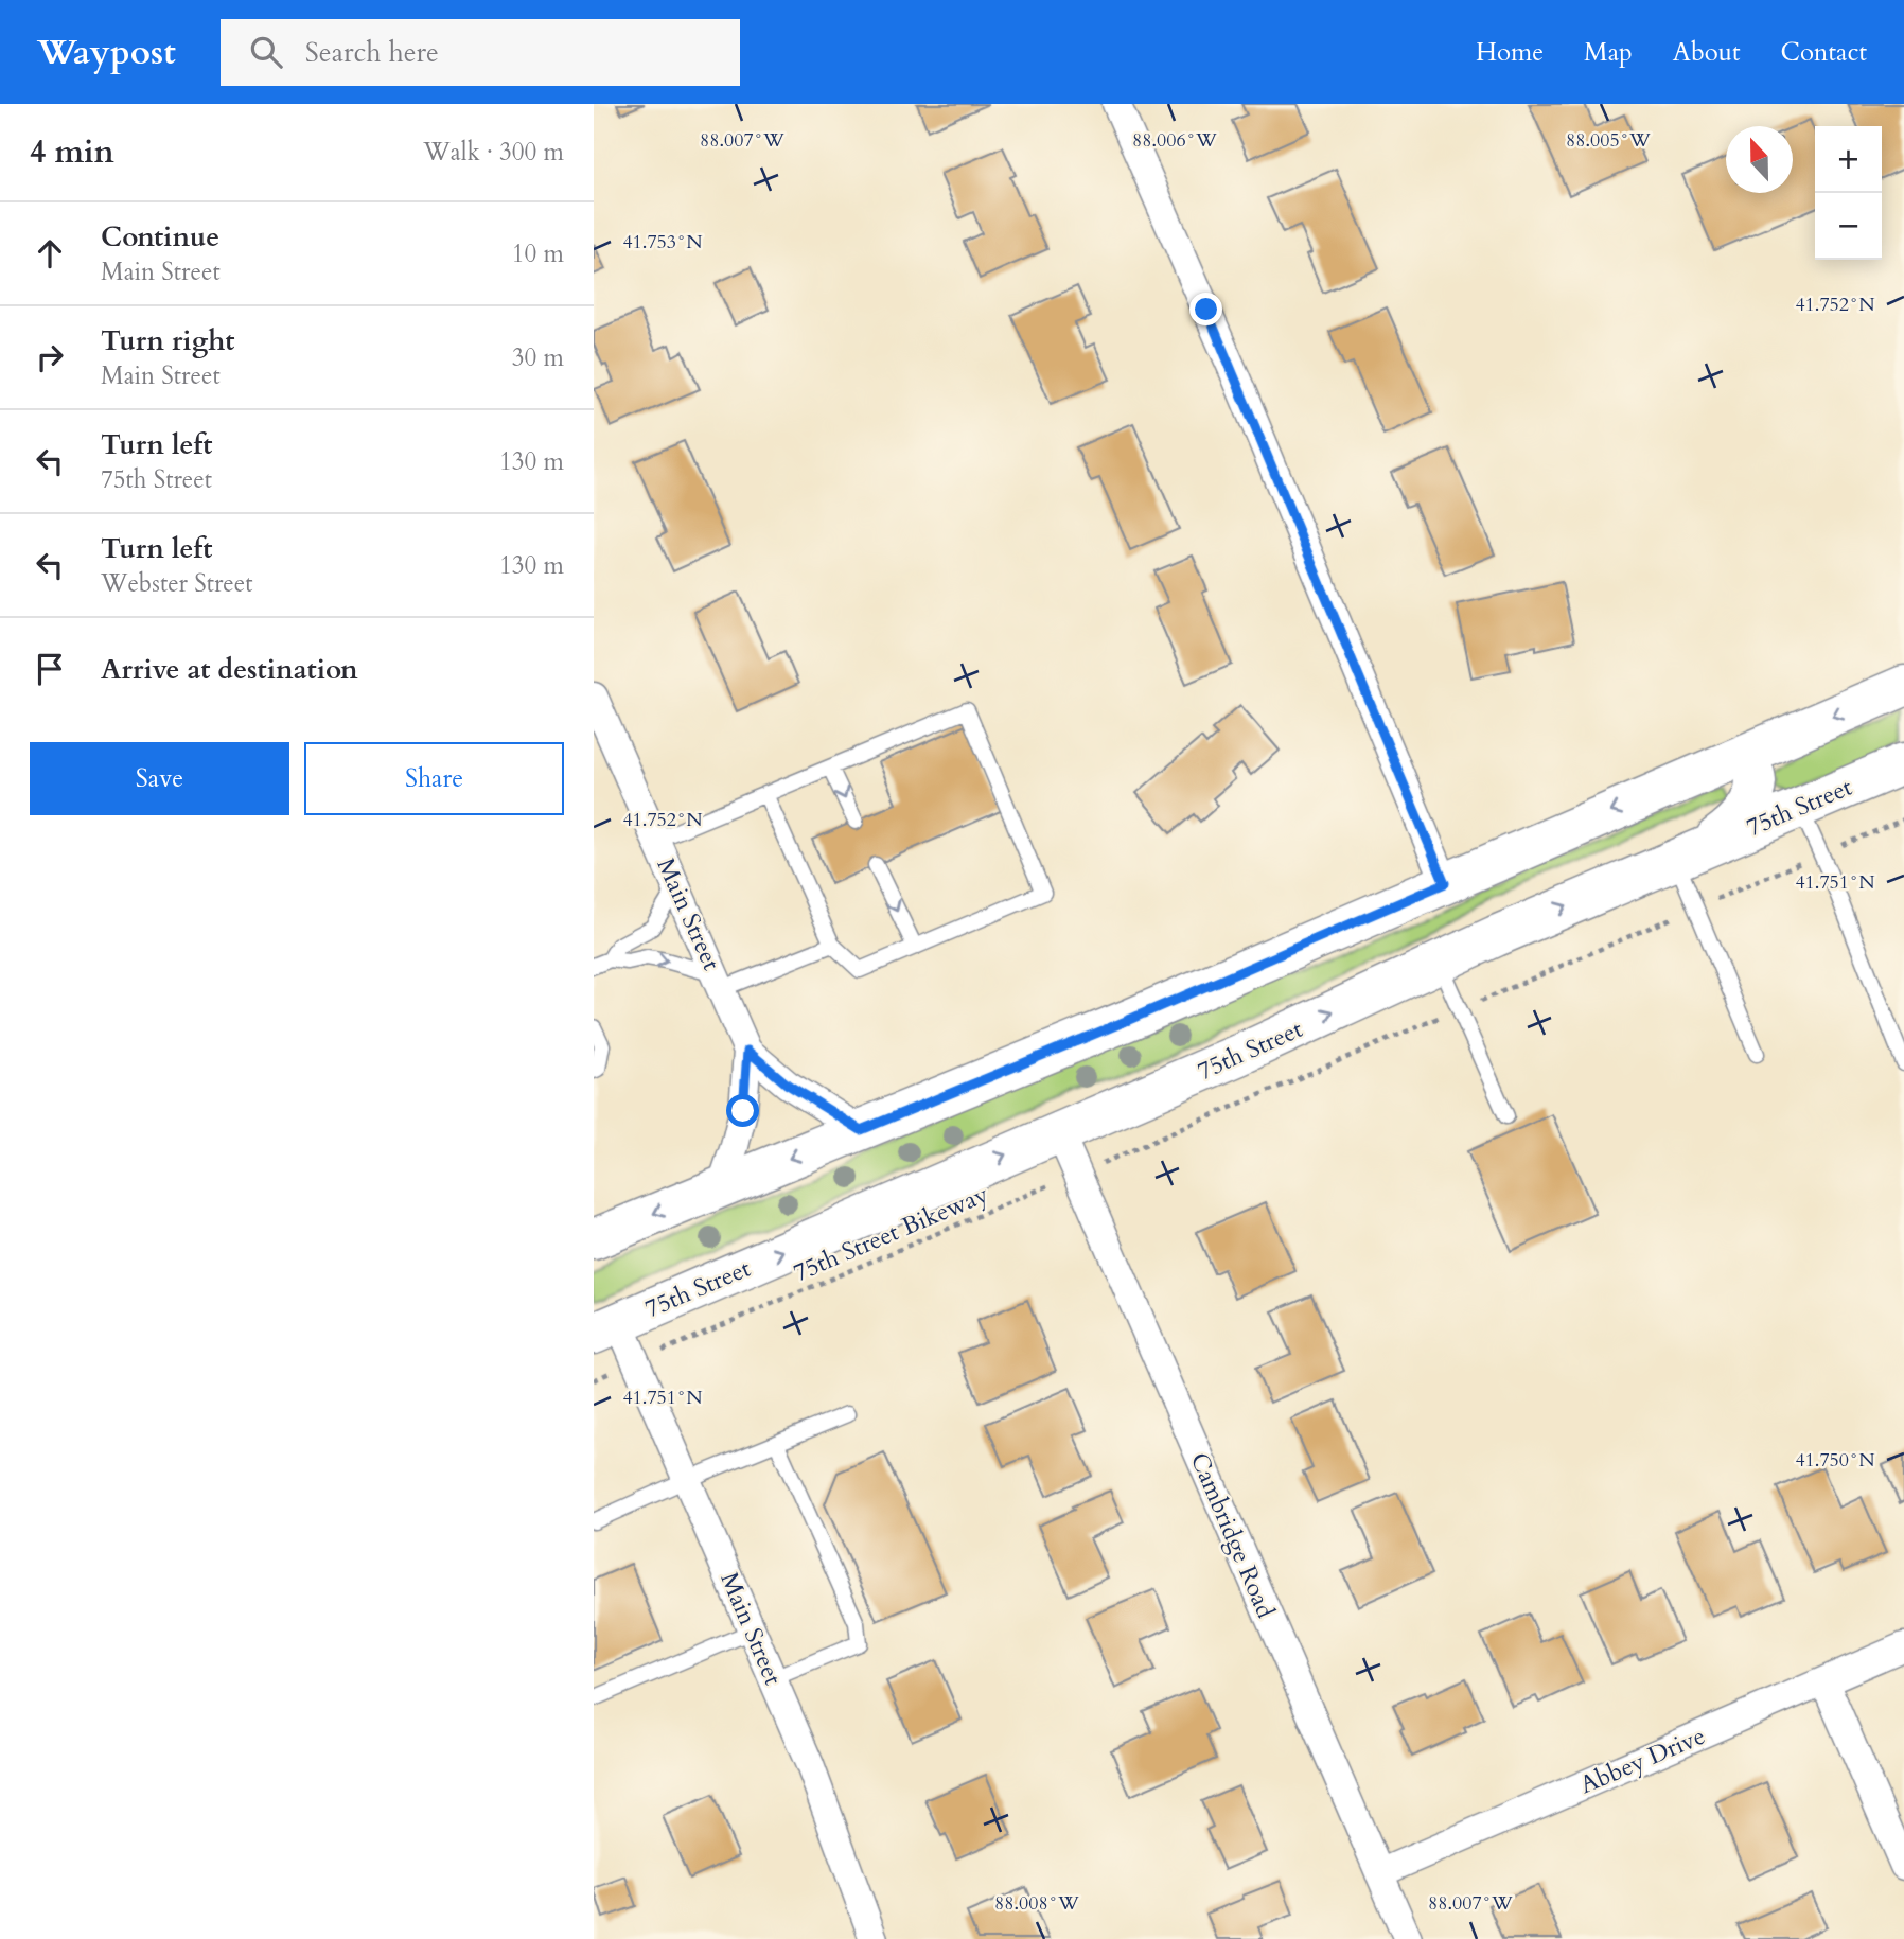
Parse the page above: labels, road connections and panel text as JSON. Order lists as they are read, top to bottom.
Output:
{
  "streets": {
    "main road": ["75th Street"],
    "street": ["Main Street", "Cambridge Road", "Abbey Drive"],
    "path": ["75th Street Bikeway"]
  },
  "crossings": [
    ["75th Street", "Main Street"],
    ["75th Street", "Cambridge Road"],
    ["Cambridge Road", "Abbey Drive"]
  ],
  "north": "top",
  "page": {
    "header": "Waypost",
    "search": "Search here",
    "nav": [
      "Home",
      "Map",
      "About",
      "Contact"
    ],
    "heading": ["4 min", "Walk · 300 m"],
    "map_buttons": ["+", "−"],
    "list": [
      ["Continue", "Main Street", "10 m"],
      ["Turn right", "Main Street", "30 m"],
      ["Turn left", "75th Street", "130 m"],
      ["Turn left", "Webster Street", "130 m"],
      "Arrive at destination"
    ],
    "buttons": ["Save", "Share"]
  },
  "coordinates": [
    "88.007°W",
    "88.006°W",
    "88.005°W",
    "41.753°N",
    "41.752°N",
    "41.751°N",
    "41.750°N",
    "88.008°W"
  ]
}
